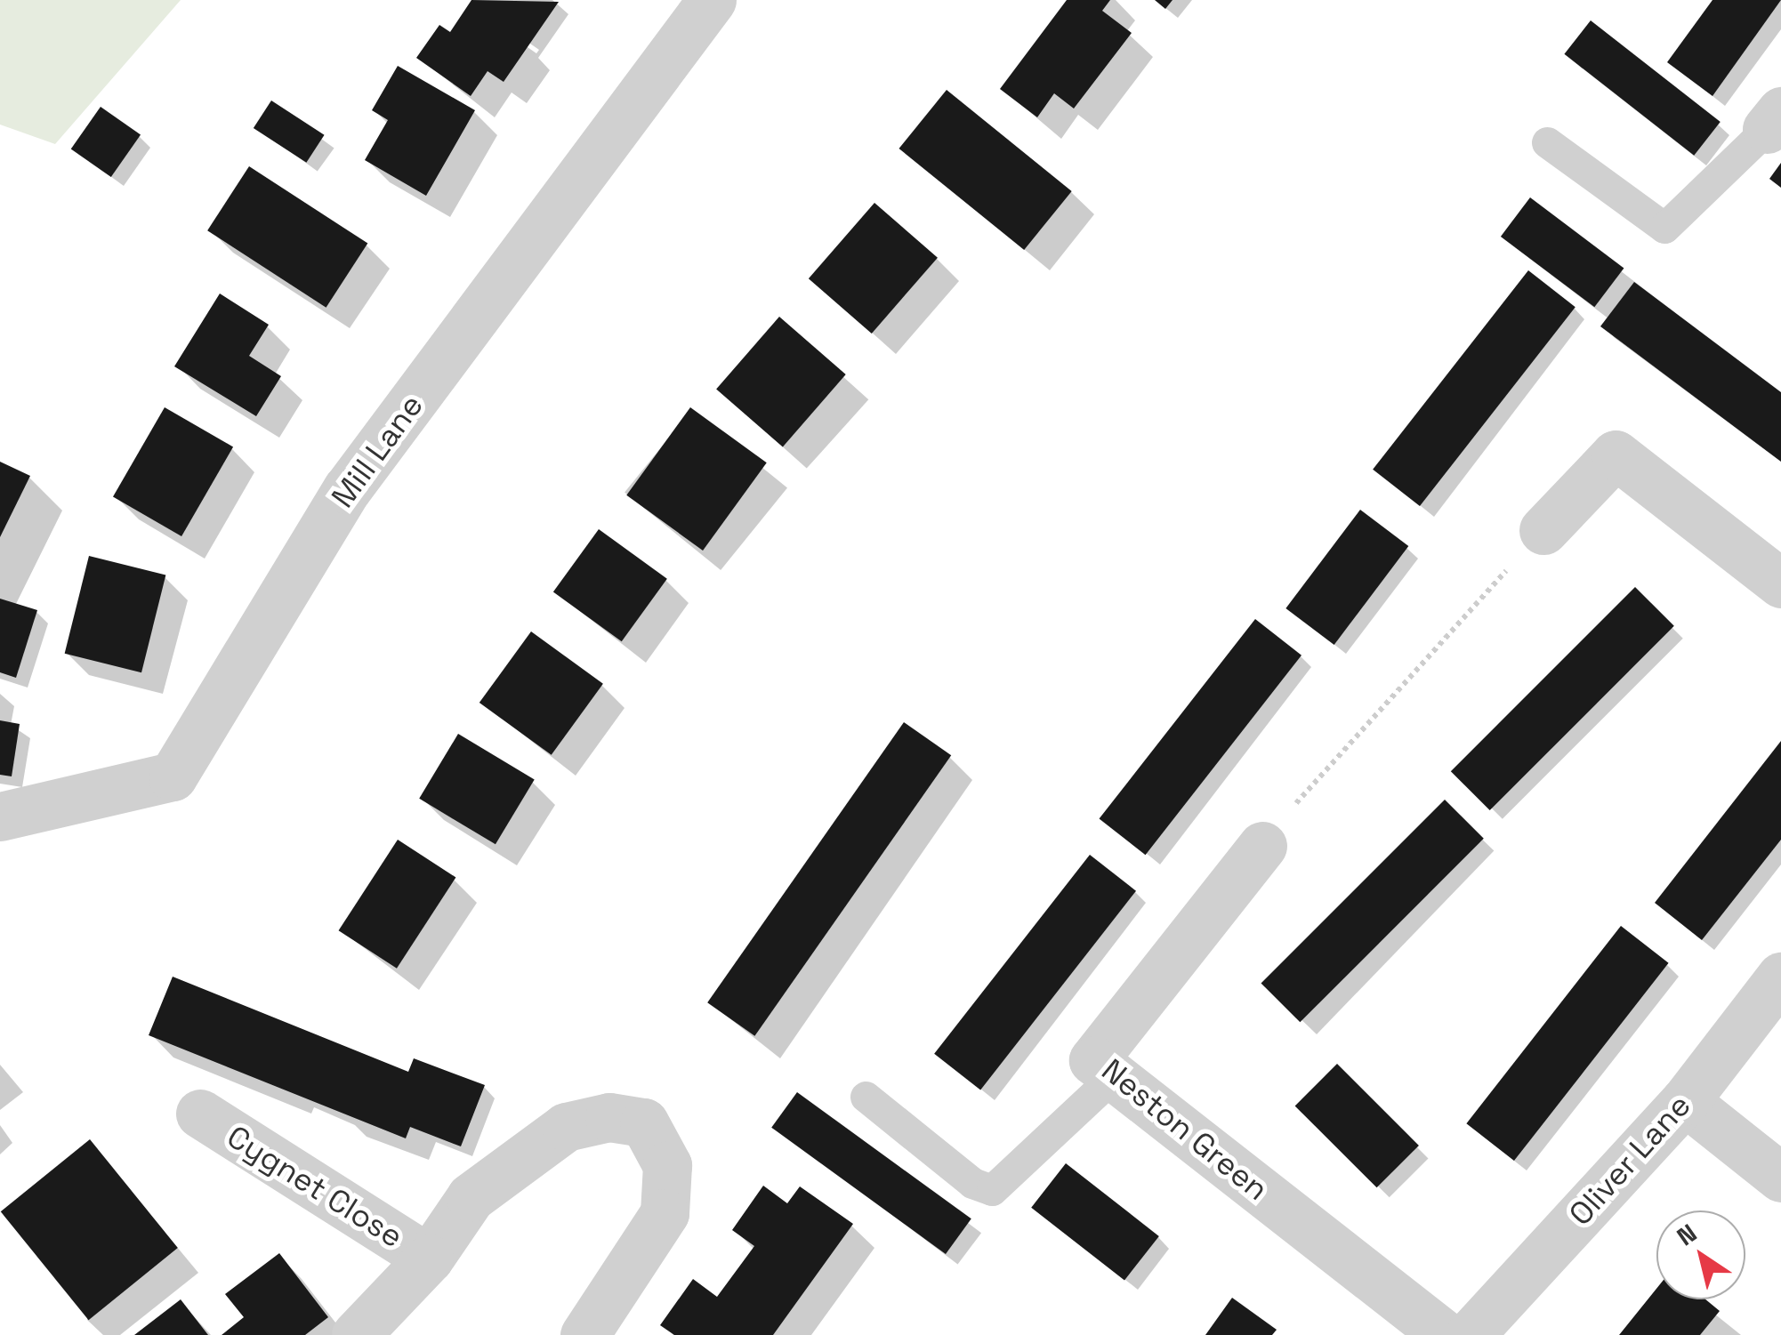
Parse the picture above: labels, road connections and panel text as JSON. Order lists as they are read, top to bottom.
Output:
{
  "streets": {
    "street": [
      "Mill Lane",
      "Neston Green",
      "Oliver Lane",
      "Cygnet Close"
    ]
  },
  "north": "top left"
}
